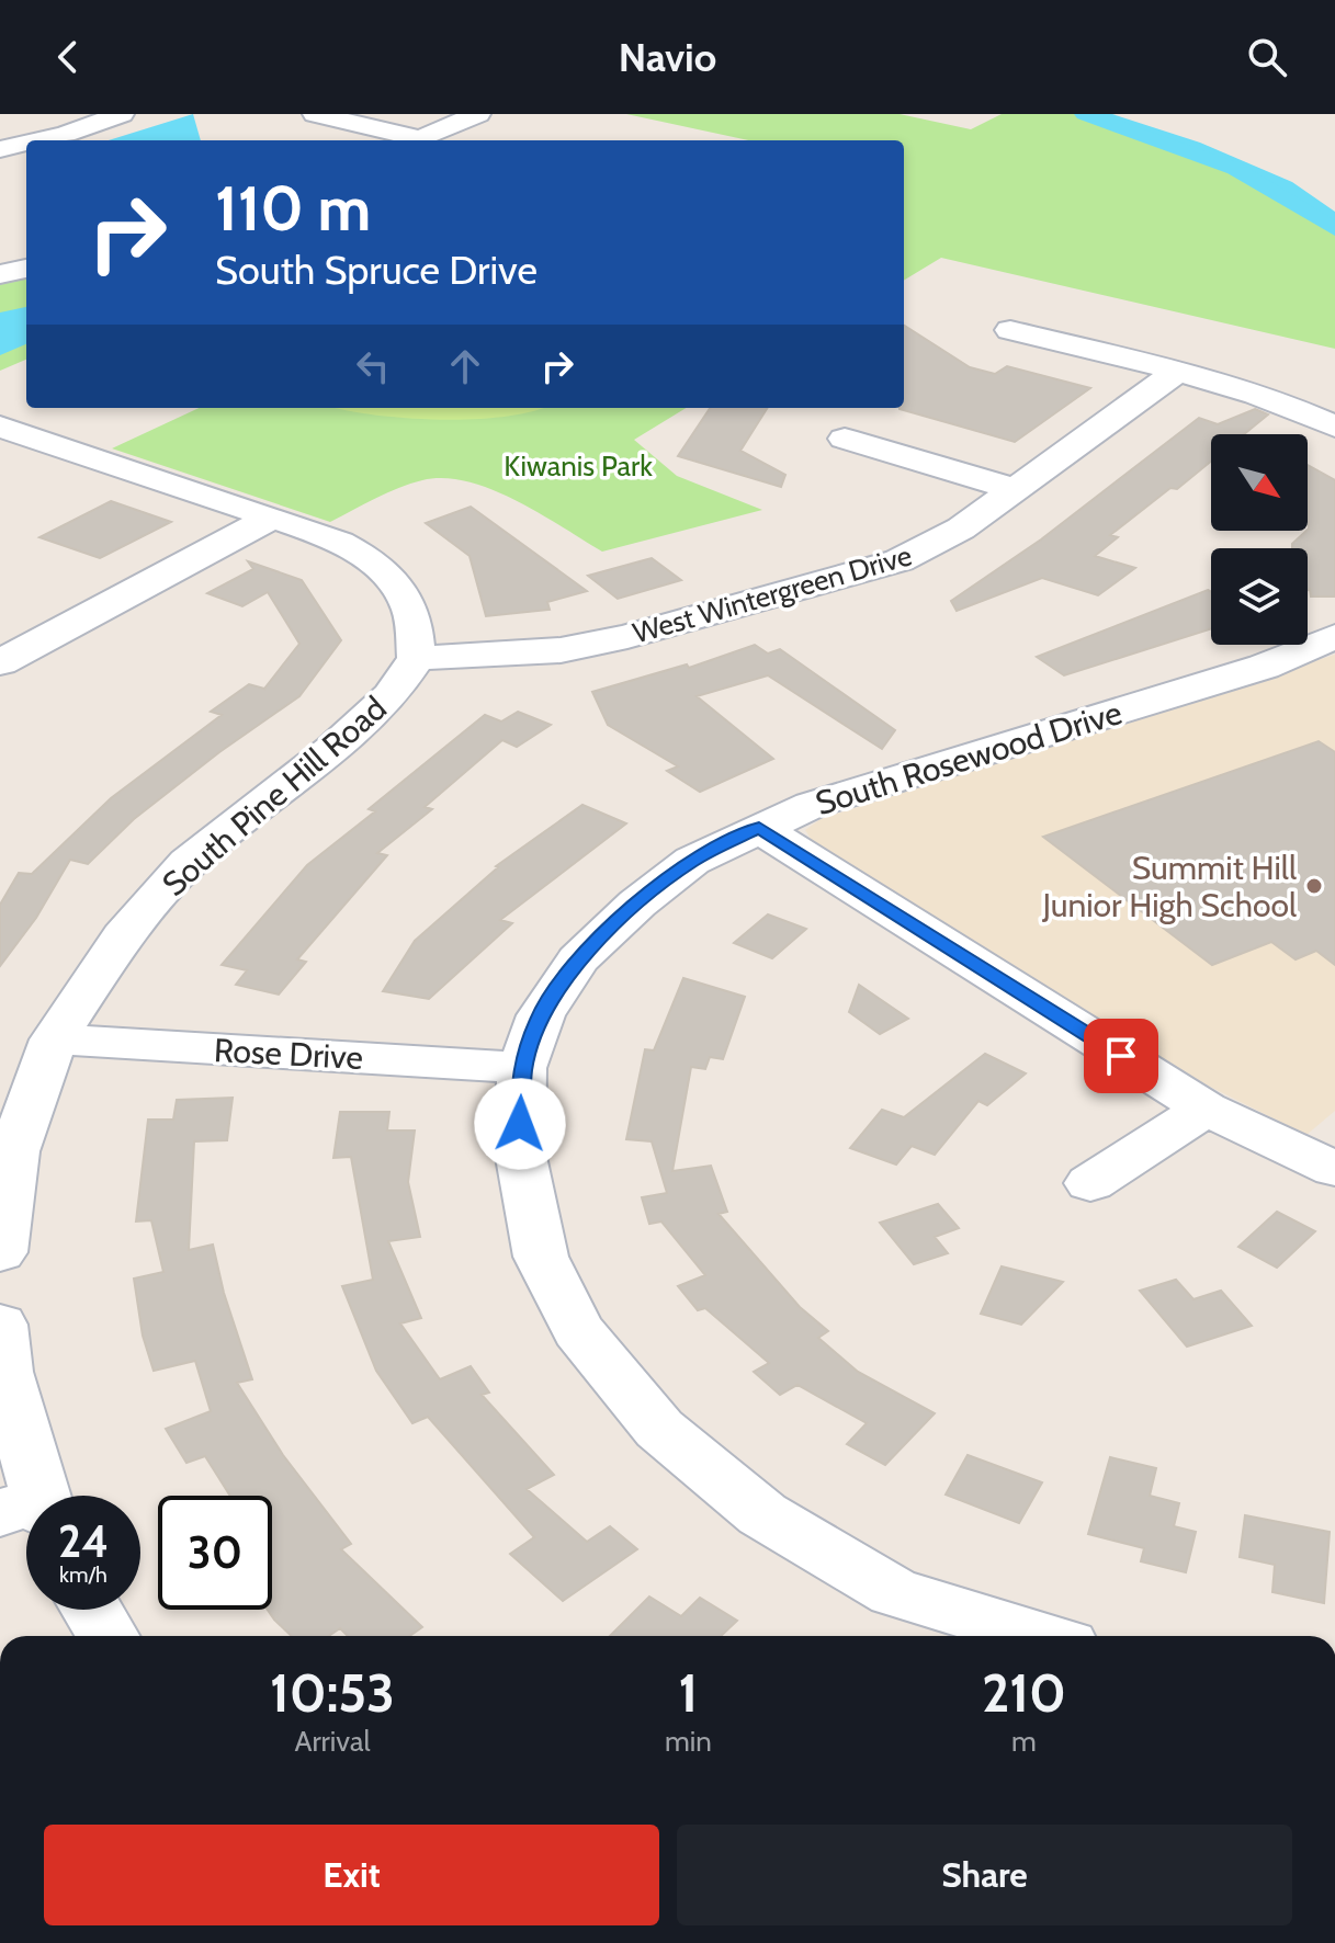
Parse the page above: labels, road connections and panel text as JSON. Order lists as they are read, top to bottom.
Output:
{
  "streets": {
    "street": [
      "West Wintergreen Drive",
      "South Rosewood Drive",
      "South Pine Hill Road",
      "Rose Drive"
    ]
  },
  "crossings": [
    ["West Wintergreen Drive", "South Pine Hill Road"],
    ["South Rosewood Drive", "Rose Drive"],
    ["South Pine Hill Road", "Rose Drive"]
  ],
  "parks": ["Kiwanis Park"],
  "places": ["Summit Hill Junior High School"],
  "north": "bottom right",
  "page": {
    "header": "Navio",
    "turn": ["110 m", "South Spruce Drive"],
    "speed": "24 km/h",
    "limit": "30",
    "eta": [
      "10:53",
      "Arrival",
      "1",
      "min",
      "210",
      "m"
    ],
    "buttons": ["Exit", "Share"]
  }
}
